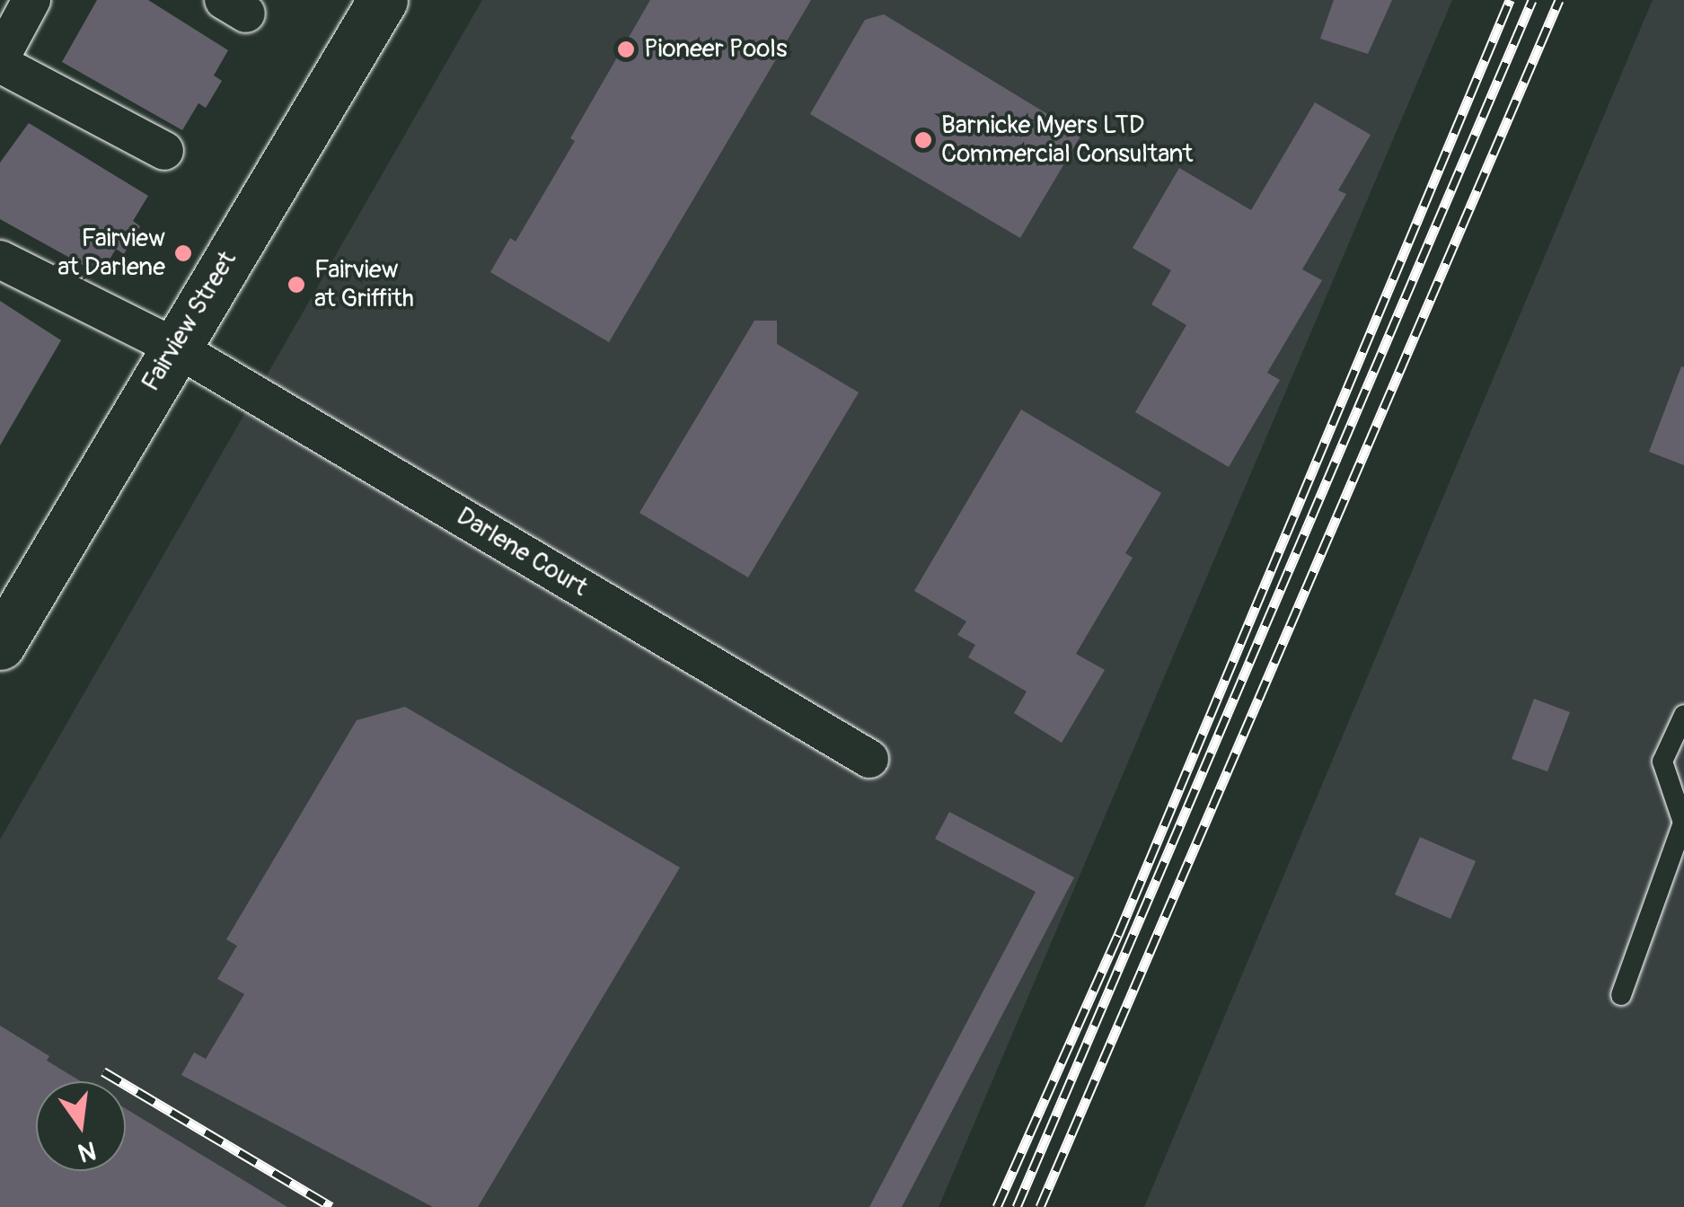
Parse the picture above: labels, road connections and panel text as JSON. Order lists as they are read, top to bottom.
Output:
{
  "streets": {
    "main road": ["Fairview Street"],
    "street": ["Darlene Court"]
  },
  "crossings": [
    ["Fairview Street", "Darlene Court"]
  ],
  "places": [
    "Pioneer Pools",
    "Barnicke Myers LTD Commercial Consultant",
    "Fairview at Darlene",
    "Fairview at Griffith"
  ],
  "north": "bottom"
}
